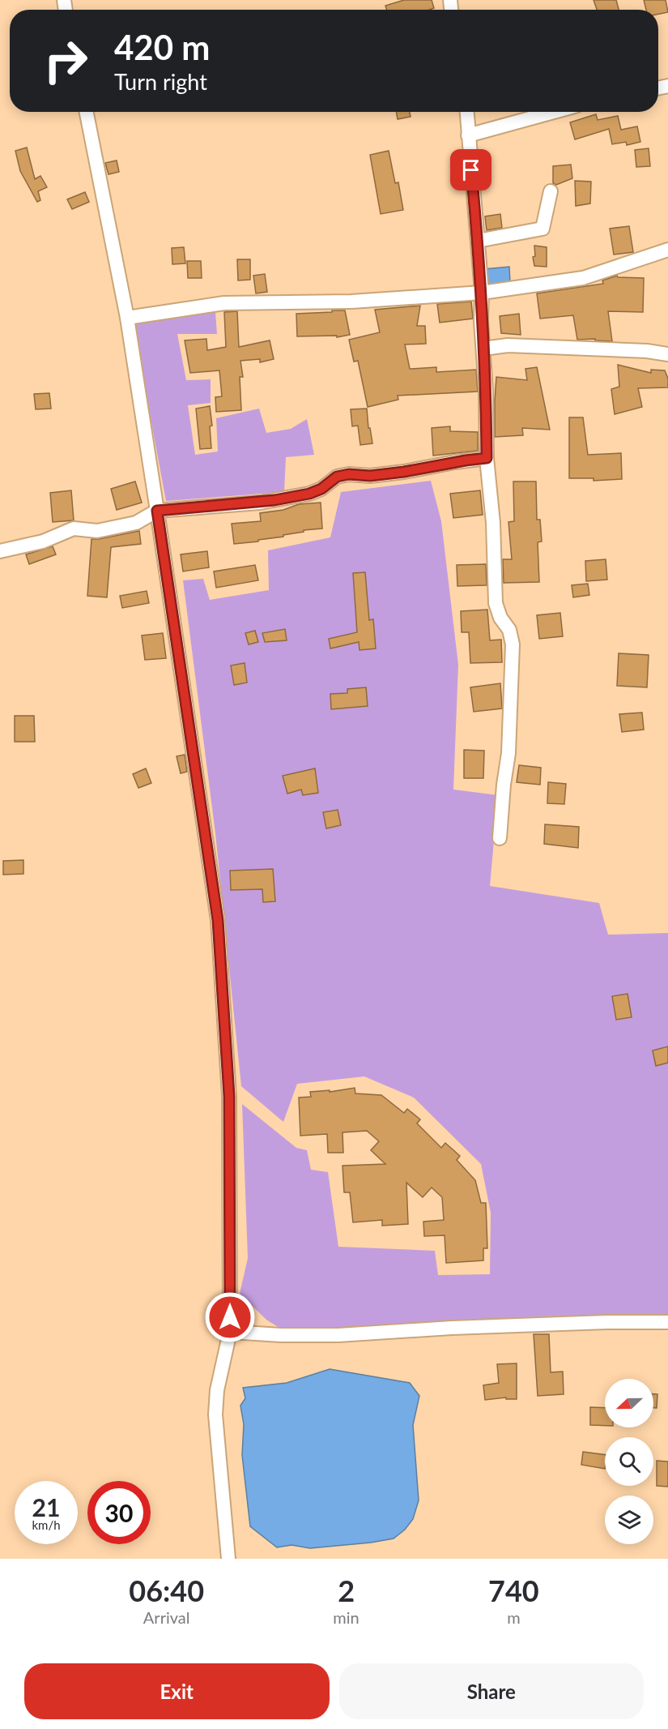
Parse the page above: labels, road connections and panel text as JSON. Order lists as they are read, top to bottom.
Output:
{
  "north": "left",
  "page": {
    "turn": ["420 m", "Turn right"],
    "speed": "21 km/h",
    "limit": "30",
    "eta": [
      "06:40",
      "Arrival",
      "2",
      "min",
      "740",
      "m"
    ],
    "buttons": ["Exit", "Share"]
  }
}
